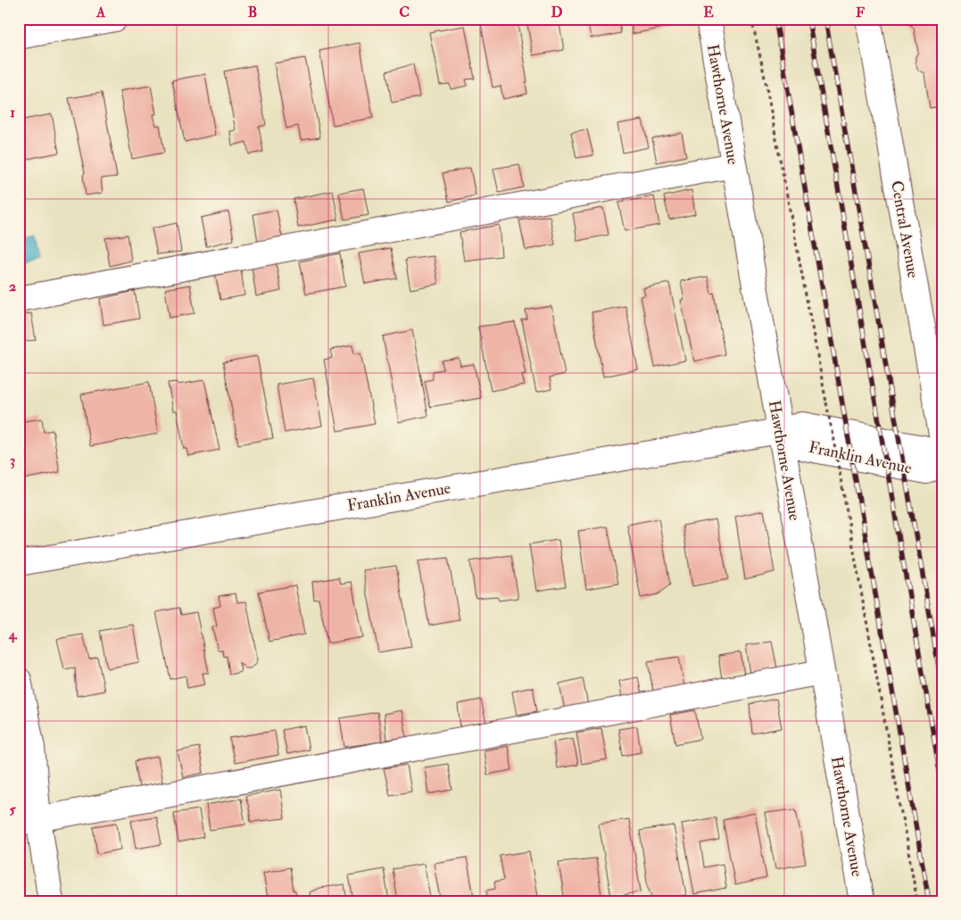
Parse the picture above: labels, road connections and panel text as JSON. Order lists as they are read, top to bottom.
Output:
{
  "streets": {
    "street": ["Hawthorne Avenue", "Central Avenue", "Franklin Avenue"]
  },
  "crossings": [
    ["Hawthorne Avenue", "Franklin Avenue"]
  ],
  "grid": {
    "columns": [
      "A",
      "B",
      "C",
      "D",
      "E",
      "F"
    ],
    "rows": [
      "1",
      "2",
      "3",
      "4",
      "5"
    ]
  }
}
